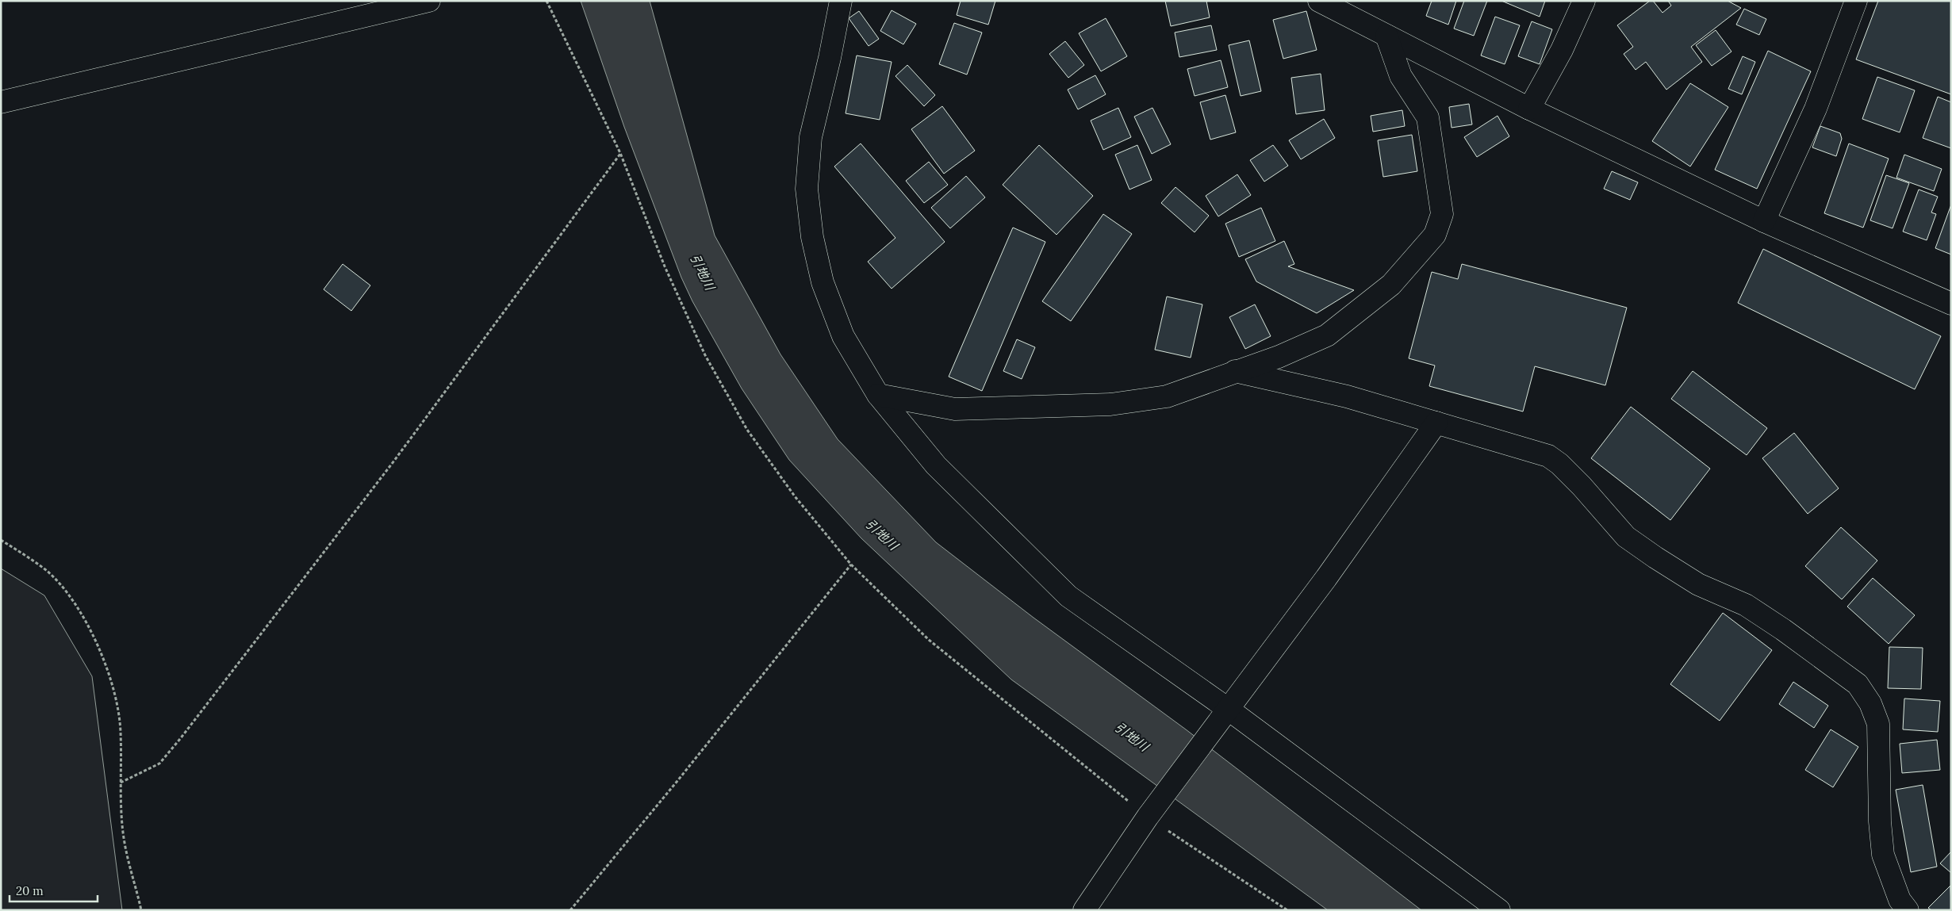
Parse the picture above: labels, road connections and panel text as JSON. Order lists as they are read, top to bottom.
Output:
{
  "water": ["引地川"],
  "scale_bar": "20 m"
}
